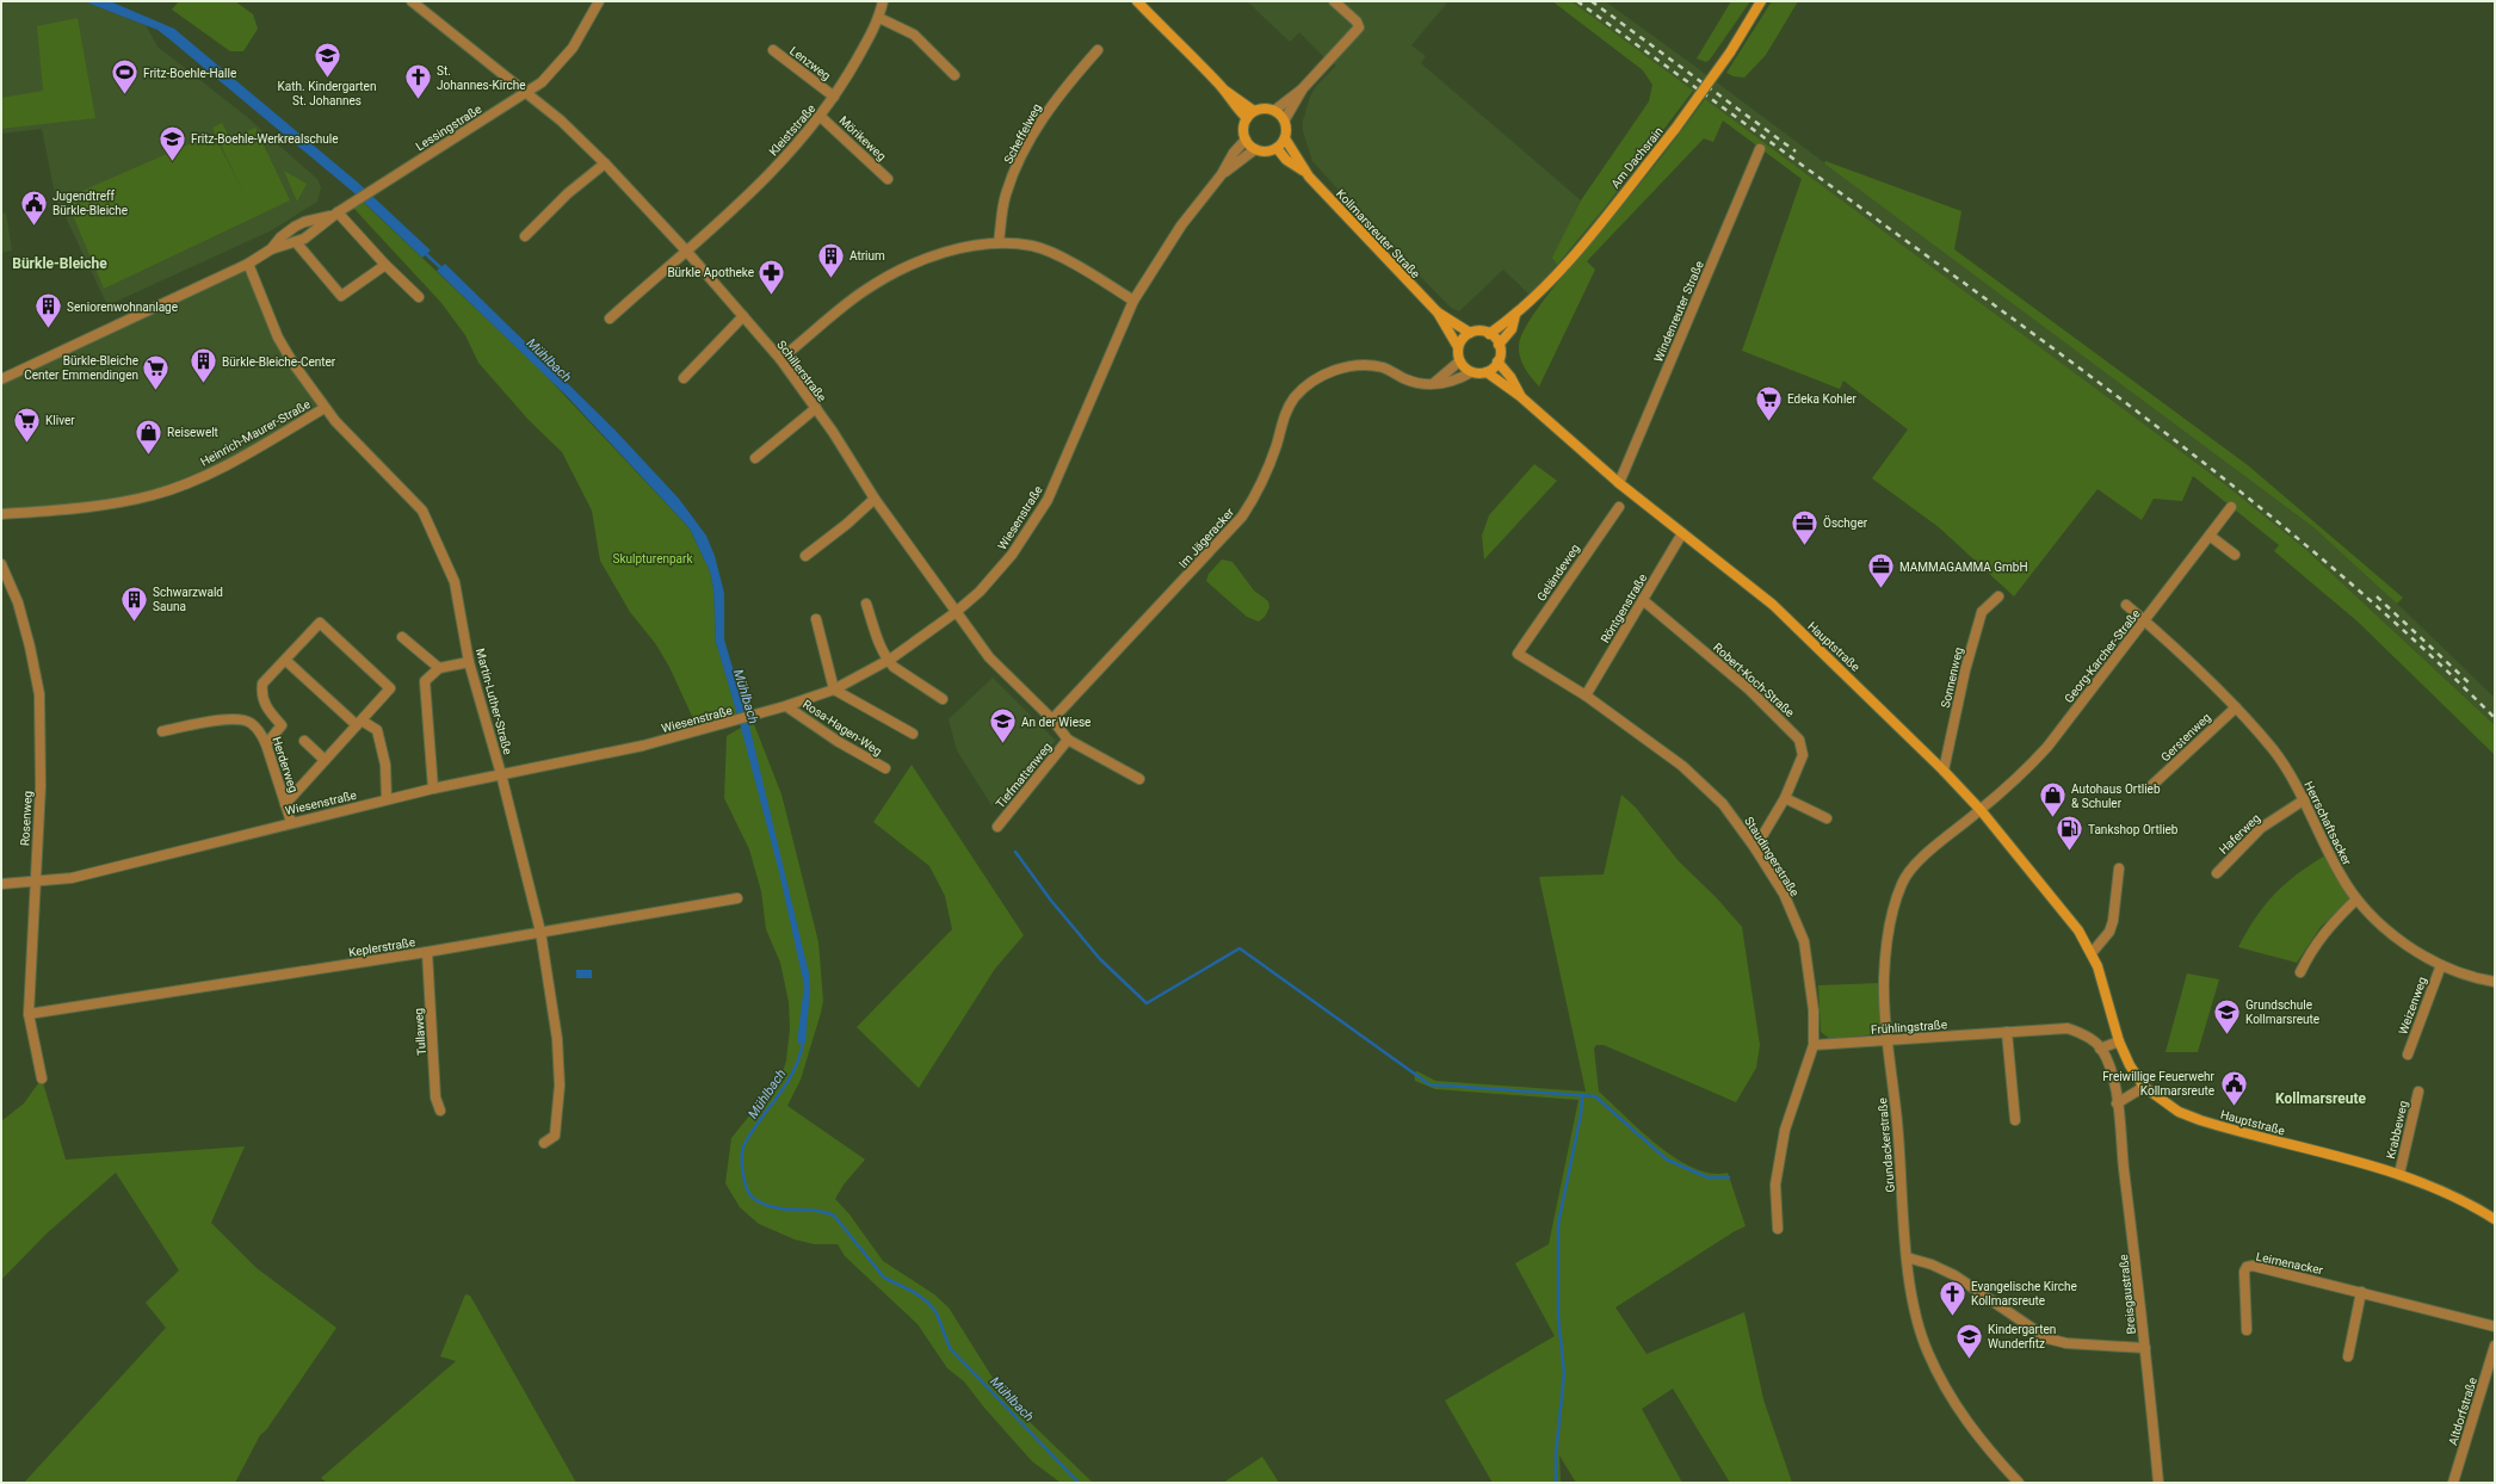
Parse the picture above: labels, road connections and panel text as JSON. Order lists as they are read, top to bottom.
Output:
{
  "streets": {
    "main road": ["Am Dachsrain", "Kollmarsreuter Straße", "Hauptstraße"],
    "street": [
      "Lenzweg",
      "Lessingstraße",
      "Kleiststraße",
      "Scheffelweg",
      "Mörikeweg",
      "Windenreuter Straße",
      "Schillerstraße",
      "Heinrich-Maurer-Straße",
      "Wiesenstraße",
      "Im Jägeracker",
      "Geländeweg",
      "Röntgenstraße",
      "Georg-Karcher-Straße",
      "Sonnenweg",
      "Robert-Koch-Straße",
      "Martin-Luther-Straße",
      "Rosa-Hagen-Weg",
      "Gerstenweg",
      "Herderweg",
      "Tiefmattenweg",
      "Rosenweg",
      "Herrschaftsacker",
      "Haferweg",
      "Staudingerstraße",
      "Keplerstraße",
      "Weizenweg",
      "Frühlingstraße",
      "Tullaweg",
      "Krabbeweg",
      "Grundackerstraße",
      "Leimenacker",
      "Breisgaustraße",
      "Altdorfstraße"
    ]
  },
  "crossings": [
    ["Lenzweg", "Kleiststraße"],
    ["Lessingstraße", "Schillerstraße"],
    ["Lessingstraße", "Martin-Luther-Straße"],
    ["Kleiststraße", "Mörikeweg"],
    ["Kleiststraße", "Schillerstraße"],
    ["Am Dachsrain", "Kollmarsreuter Straße"],
    ["Am Dachsrain", "Im Jägeracker"],
    ["Am Dachsrain", "Hauptstraße"],
    ["Kollmarsreuter Straße", "Im Jägeracker"],
    ["Kollmarsreuter Straße", "Hauptstraße"],
    ["Windenreuter Straße", "Hauptstraße"],
    ["Schillerstraße", "Wiesenstraße"],
    ["Schillerstraße", "Im Jägeracker"],
    ["Schillerstraße", "Tiefmattenweg"],
    ["Heinrich-Maurer-Straße", "Martin-Luther-Straße"],
    ["Wiesenstraße", "Martin-Luther-Straße"],
    ["Wiesenstraße", "Rosa-Hagen-Weg"],
    ["Wiesenstraße", "Herderweg"],
    ["Wiesenstraße", "Rosenweg"],
    ["Im Jägeracker", "Hauptstraße"],
    ["Geländeweg", "Staudingerstraße"],
    ["Röntgenstraße", "Hauptstraße"],
    ["Röntgenstraße", "Robert-Koch-Straße"],
    ["Röntgenstraße", "Staudingerstraße"],
    ["Hauptstraße", "Georg-Karcher-Straße"],
    ["Hauptstraße", "Sonnenweg"],
    ["Hauptstraße", "Krabbeweg"],
    ["Hauptstraße", "Grundackerstraße"],
    ["Georg-Karcher-Straße", "Herrschaftsacker"],
    ["Georg-Karcher-Straße", "Grundackerstraße"],
    ["Robert-Koch-Straße", "Staudingerstraße"],
    ["Martin-Luther-Straße", "Keplerstraße"],
    ["Gerstenweg", "Herrschaftsacker"],
    ["Rosenweg", "Keplerstraße"],
    ["Herrschaftsacker", "Haferweg"],
    ["Herrschaftsacker", "Weizenweg"],
    ["Staudingerstraße", "Frühlingstraße"],
    ["Keplerstraße", "Tullaweg"],
    ["Frühlingstraße", "Grundackerstraße"],
    ["Frühlingstraße", "Breisgaustraße"]
  ],
  "districts": ["Bürkle-Bleiche", "Kollmarsreute"],
  "water": ["Mühlbach"],
  "parks": ["Skulpturenpark"],
  "places": {
    "school or university": [
      "Kath. Kindergarten St. Johannes",
      "Fritz-Boehle-Werkrealschule",
      "An der Wiese",
      "Grundschule Kollmarsreute",
      "Kindergarten Wunderfitz"
    ],
    "sports": ["Fritz-Boehle-Halle"],
    "church": ["St. Johannes-Kirche", "Evangelische Kirche Kollmarsreute"],
    "public building": ["Jugendtreff Bürkle-Bleiche", "Freiwillige Feuerwehr Kollmarsreute"],
    "building": [
      "Atrium",
      "Seniorenwohnanlage",
      "Bürkle-Bleiche-Center",
      "Schwarzwald Sauna"
    ],
    "pharmacy": ["Bürkle Apotheke"],
    "supermarket": ["Bürkle-Bleiche Center Emmendingen", "Edeka Kohler", "Kliver"],
    "shop": ["Reisewelt", "Autohaus Ortlieb & Schuler"],
    "office": ["Öschger", "MAMMAGAMMA GmbH"],
    "fuel station": ["Tankshop Ortlieb"]
  }
}
